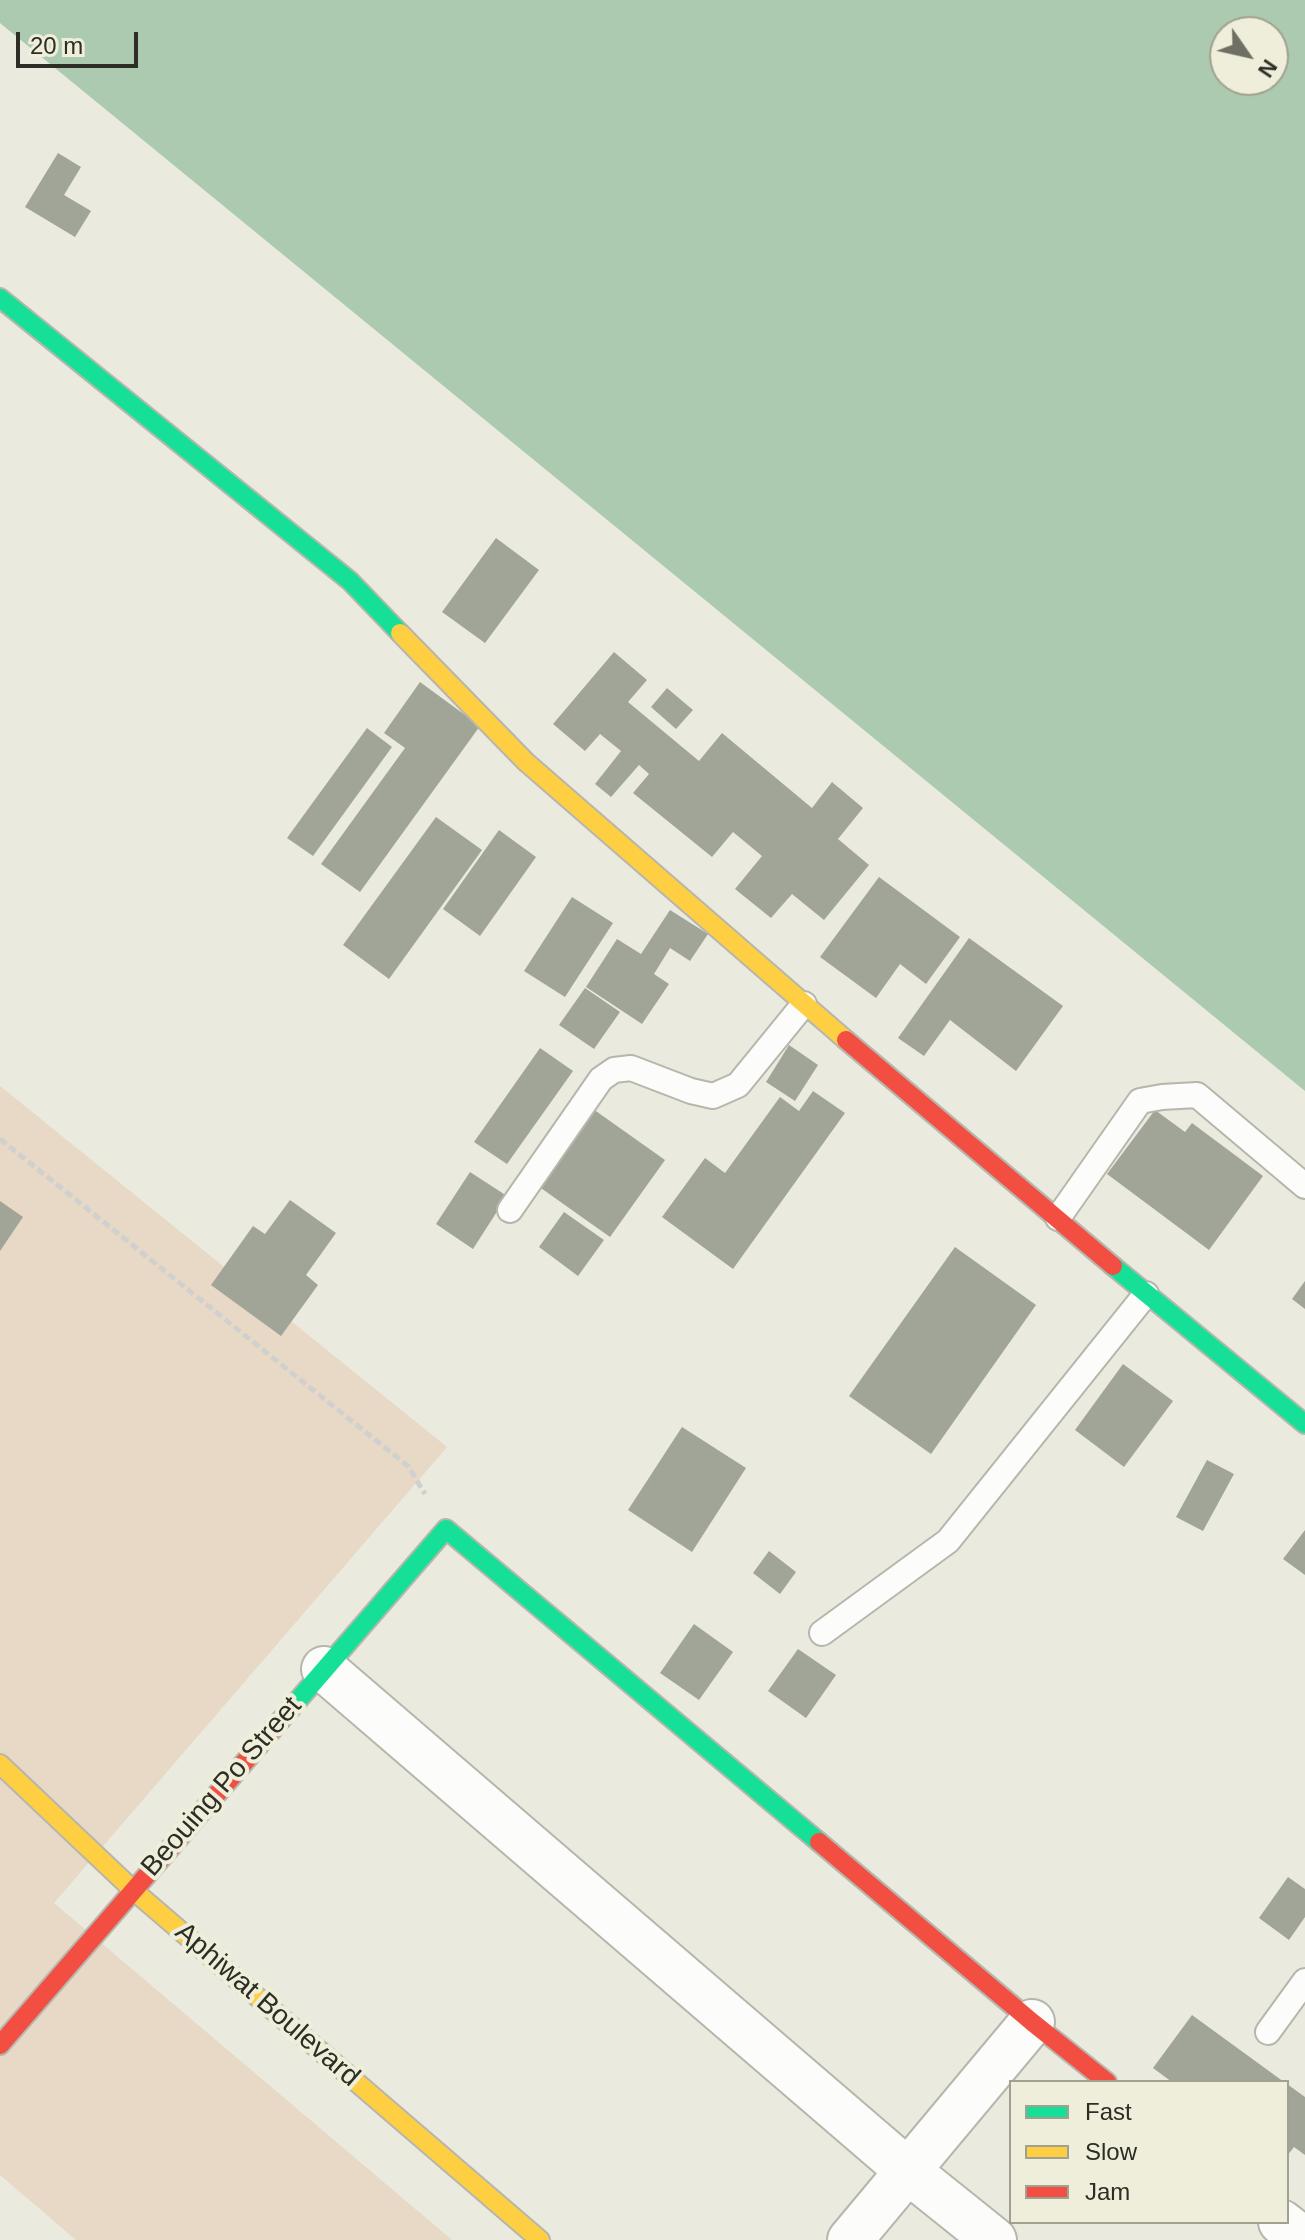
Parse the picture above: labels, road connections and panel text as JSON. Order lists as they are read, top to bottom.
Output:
{
  "streets": {
    "street": ["Beouing Po Street", "Aphiwat Boulevard"]
  },
  "crossings": [
    ["Beouing Po Street", "Aphiwat Boulevard"]
  ],
  "legend": ["Fast", "Slow", "Jam"],
  "scale_bar": "20 m",
  "north": "bottom right"
}
